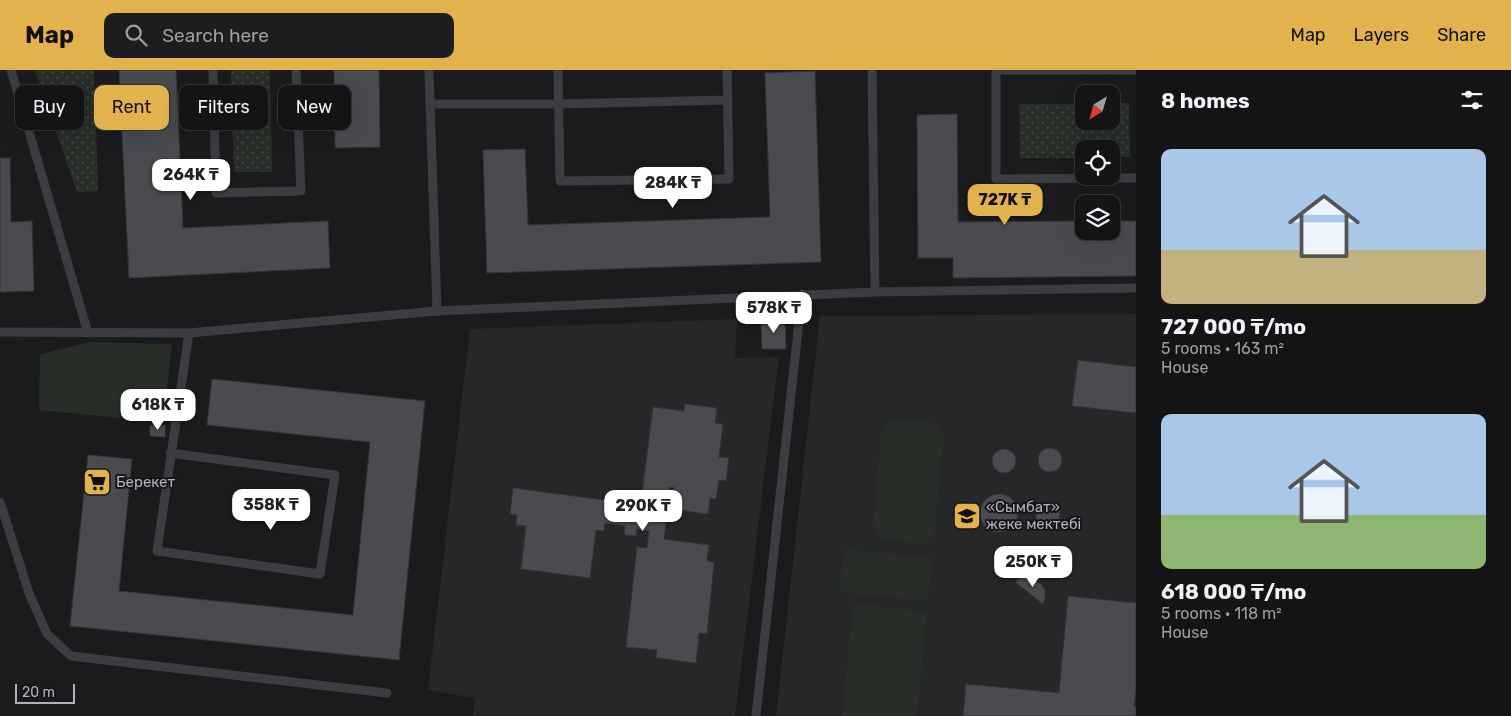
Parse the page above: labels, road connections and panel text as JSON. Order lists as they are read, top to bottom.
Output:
{
  "places": {
    "supermarket": ["Берекет"],
    "school or university": ["«Сымбат» жеке мектебі"]
  },
  "scale_bar": "20 m",
  "north": "bottom left",
  "page": {
    "header": "Map",
    "search": "Search here",
    "nav": ["Map", "Layers", "Share"],
    "heading": "8 homes",
    "chip": [
      "Buy",
      "Rent",
      "Filters",
      "New"
    ],
    "list": [
      {
        "name": "727 000 ₸/mo",
        "note": "5 rooms · 163 m² · House"
      },
      {
        "name": "618 000 ₸/mo",
        "note": "5 rooms · 118 m² · House"
      }
    ],
    "price": [
      "264K ₸",
      "284K ₸",
      "727K ₸",
      "578K ₸",
      "618K ₸",
      "358K ₸",
      "290K ₸",
      "250K ₸"
    ],
    "scale": "20 m"
  }
}
